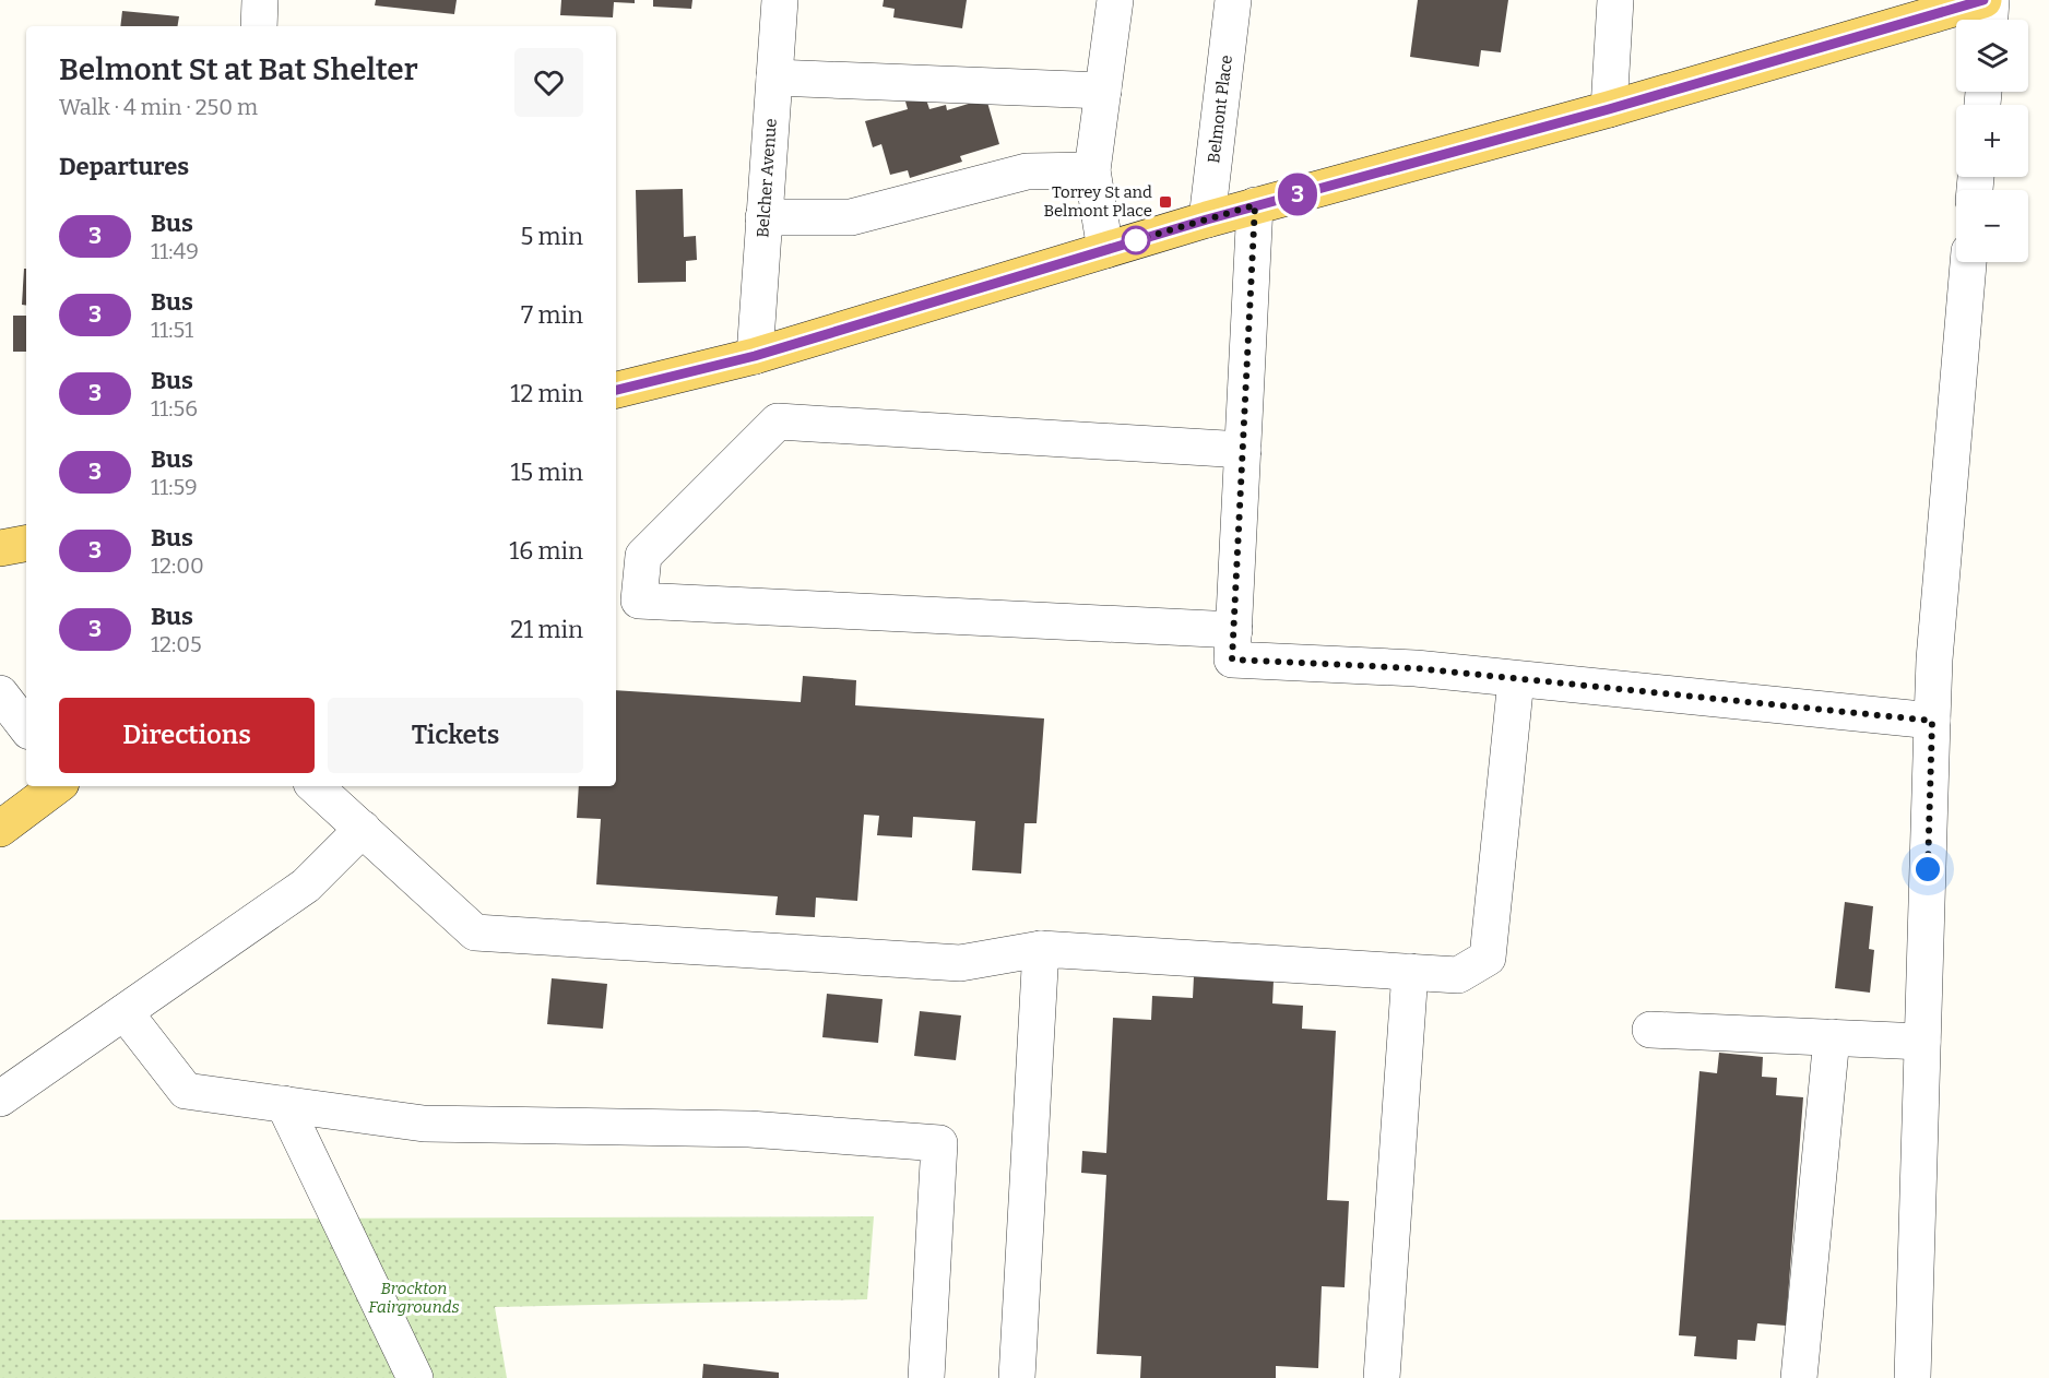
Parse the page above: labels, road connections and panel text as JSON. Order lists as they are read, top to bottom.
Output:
{
  "streets": {
    "street": ["Belmont Place", "Belcher Avenue"]
  },
  "parks": ["Brockton Fairgrounds"],
  "places": {
    "transit": ["Torrey St and Belmont Place"]
  },
  "lines": ["bus line 3"],
  "page": {
    "on_map": "3",
    "map_buttons": ["+", "−"],
    "heading": [
      ["Belmont St at Bat Shelter", "Walk · 4 min · 250 m"],
      "Departures"
    ],
    "list": [
      {
        "mark": "3",
        "name": "Bus",
        "note": "11:49",
        "value": "5 min"
      },
      {
        "mark": "3",
        "name": "Bus",
        "note": "11:51",
        "value": "7 min"
      },
      {
        "mark": "3",
        "name": "Bus",
        "note": "11:56",
        "value": "12 min"
      },
      {
        "mark": "3",
        "name": "Bus",
        "note": "11:59",
        "value": "15 min"
      },
      {
        "mark": "3",
        "name": "Bus",
        "note": "12:00",
        "value": "16 min"
      },
      {
        "mark": "3",
        "name": "Bus",
        "note": "12:05",
        "value": "21 min"
      }
    ],
    "buttons": ["Directions", "Tickets"]
  }
}
